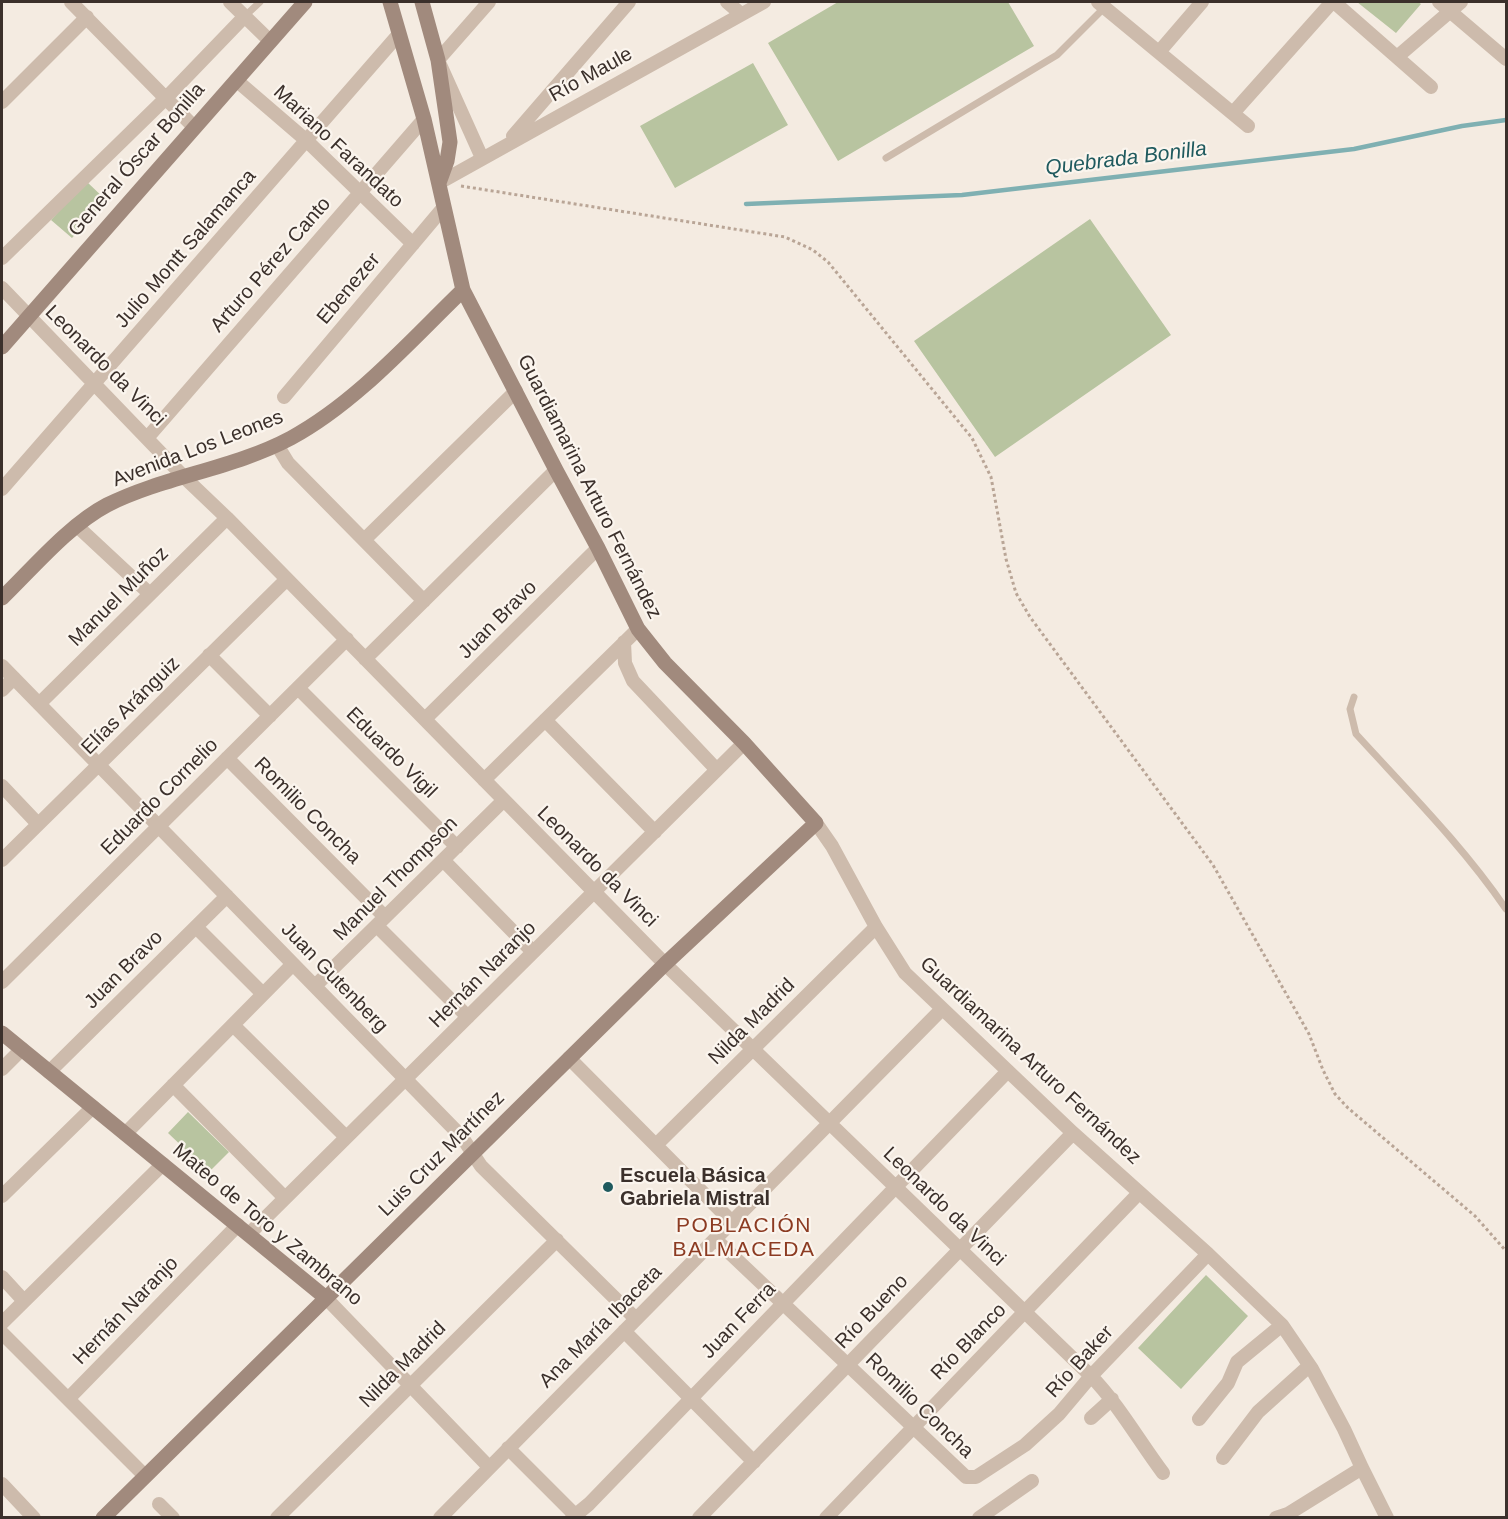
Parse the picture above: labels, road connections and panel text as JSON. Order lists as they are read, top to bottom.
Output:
{
  "streets": {
    "street": [
      "Río Maule",
      "Mariano Farandato",
      "General Óscar Bonilla",
      "Julio Montt Salamanca",
      "Arturo Pérez Canto",
      "Ebenezer",
      "Leonardo da Vinci",
      "Avenida Los Leones",
      "Guardiamarina Arturo Fernández",
      "Manuel Muñoz",
      "Juan Bravo",
      "Elías Aránguiz",
      "Eduardo Vigil",
      "Eduardo Cornelio",
      "Romilio Concha",
      "Manuel Thompson",
      "Hernán Naranjo",
      "Juan Gutenberg",
      "Nilda Madrid",
      "Luis Cruz Martínez",
      "Mateo de Toro y Zambrano",
      "Río Bueno",
      "Juan Ferra",
      "Ana María Ibaceta",
      "Río Blanco",
      "Río Baker"
    ]
  },
  "crossings": [
    ["Río Maule", "Guardiamarina Arturo Fernández"],
    ["Mariano Farandato", "General Óscar Bonilla"],
    ["Mariano Farandato", "Julio Montt Salamanca"],
    ["Mariano Farandato", "Arturo Pérez Canto"],
    ["Mariano Farandato", "Ebenezer"],
    ["General Óscar Bonilla", "Leonardo da Vinci"],
    ["Julio Montt Salamanca", "Leonardo da Vinci"],
    ["Julio Montt Salamanca", "Guardiamarina Arturo Fernández"],
    ["Arturo Pérez Canto", "Leonardo da Vinci"],
    ["Arturo Pérez Canto", "Guardiamarina Arturo Fernández"],
    ["Ebenezer", "Guardiamarina Arturo Fernández"],
    ["Leonardo da Vinci", "Avenida Los Leones"],
    ["Leonardo da Vinci", "Manuel Muñoz"],
    ["Leonardo da Vinci", "Juan Bravo"],
    ["Leonardo da Vinci", "Elías Aránguiz"],
    ["Leonardo da Vinci", "Eduardo Cornelio"],
    ["Leonardo da Vinci", "Manuel Thompson"],
    ["Leonardo da Vinci", "Hernán Naranjo"],
    ["Leonardo da Vinci", "Nilda Madrid"],
    ["Leonardo da Vinci", "Luis Cruz Martínez"],
    ["Leonardo da Vinci", "Río Bueno"],
    ["Leonardo da Vinci", "Juan Ferra"],
    ["Leonardo da Vinci", "Ana María Ibaceta"],
    ["Leonardo da Vinci", "Río Blanco"],
    ["Leonardo da Vinci", "Río Baker"],
    ["Avenida Los Leones", "Guardiamarina Arturo Fernández"],
    ["Guardiamarina Arturo Fernández", "Juan Bravo"],
    ["Guardiamarina Arturo Fernández", "Hernán Naranjo"],
    ["Guardiamarina Arturo Fernández", "Nilda Madrid"],
    ["Guardiamarina Arturo Fernández", "Luis Cruz Martínez"],
    ["Guardiamarina Arturo Fernández", "Río Bueno"],
    ["Guardiamarina Arturo Fernández", "Juan Ferra"],
    ["Guardiamarina Arturo Fernández", "Ana María Ibaceta"],
    ["Guardiamarina Arturo Fernández", "Río Blanco"],
    ["Guardiamarina Arturo Fernández", "Río Baker"],
    ["Manuel Muñoz", "Juan Gutenberg"],
    ["Juan Bravo", "Juan Gutenberg"],
    ["Juan Bravo", "Mateo de Toro y Zambrano"],
    ["Elías Aránguiz", "Juan Gutenberg"],
    ["Eduardo Vigil", "Eduardo Cornelio"],
    ["Eduardo Vigil", "Manuel Thompson"],
    ["Eduardo Cornelio", "Romilio Concha"],
    ["Eduardo Cornelio", "Juan Gutenberg"],
    ["Romilio Concha", "Manuel Thompson"],
    ["Romilio Concha", "Hernán Naranjo"],
    ["Romilio Concha", "Río Bueno"],
    ["Romilio Concha", "Juan Ferra"],
    ["Romilio Concha", "Ana María Ibaceta"],
    ["Romilio Concha", "Río Blanco"],
    ["Romilio Concha", "Río Baker"],
    ["Manuel Thompson", "Juan Gutenberg"],
    ["Hernán Naranjo", "Juan Gutenberg"],
    ["Hernán Naranjo", "Mateo de Toro y Zambrano"],
    ["Juan Gutenberg", "Nilda Madrid"],
    ["Juan Gutenberg", "Luis Cruz Martínez"],
    ["Juan Gutenberg", "Ana María Ibaceta"],
    ["Nilda Madrid", "Mateo de Toro y Zambrano"],
    ["Luis Cruz Martínez", "Mateo de Toro y Zambrano"],
    ["Mateo de Toro y Zambrano", "Ana María Ibaceta"]
  ],
  "districts": ["POBLACIÓN BALMACEDA"],
  "water": ["Quebrada Bonilla"],
  "places": ["Escuela Básica Gabriela Mistral"]
}
